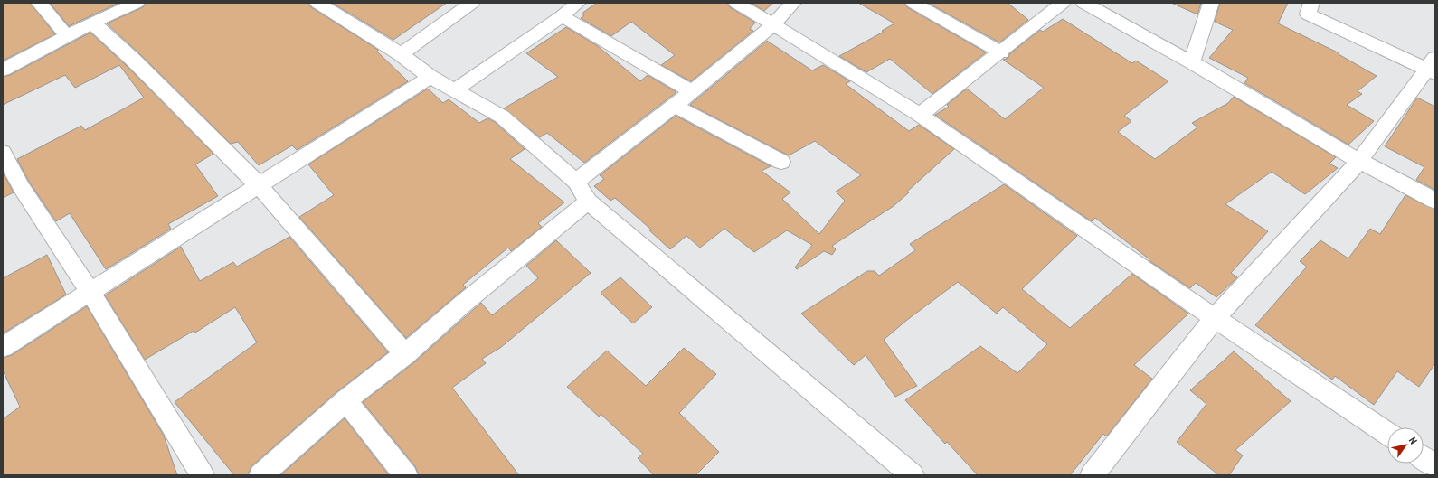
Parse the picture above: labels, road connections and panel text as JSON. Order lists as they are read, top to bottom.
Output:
{
  "north": "top right"
}
